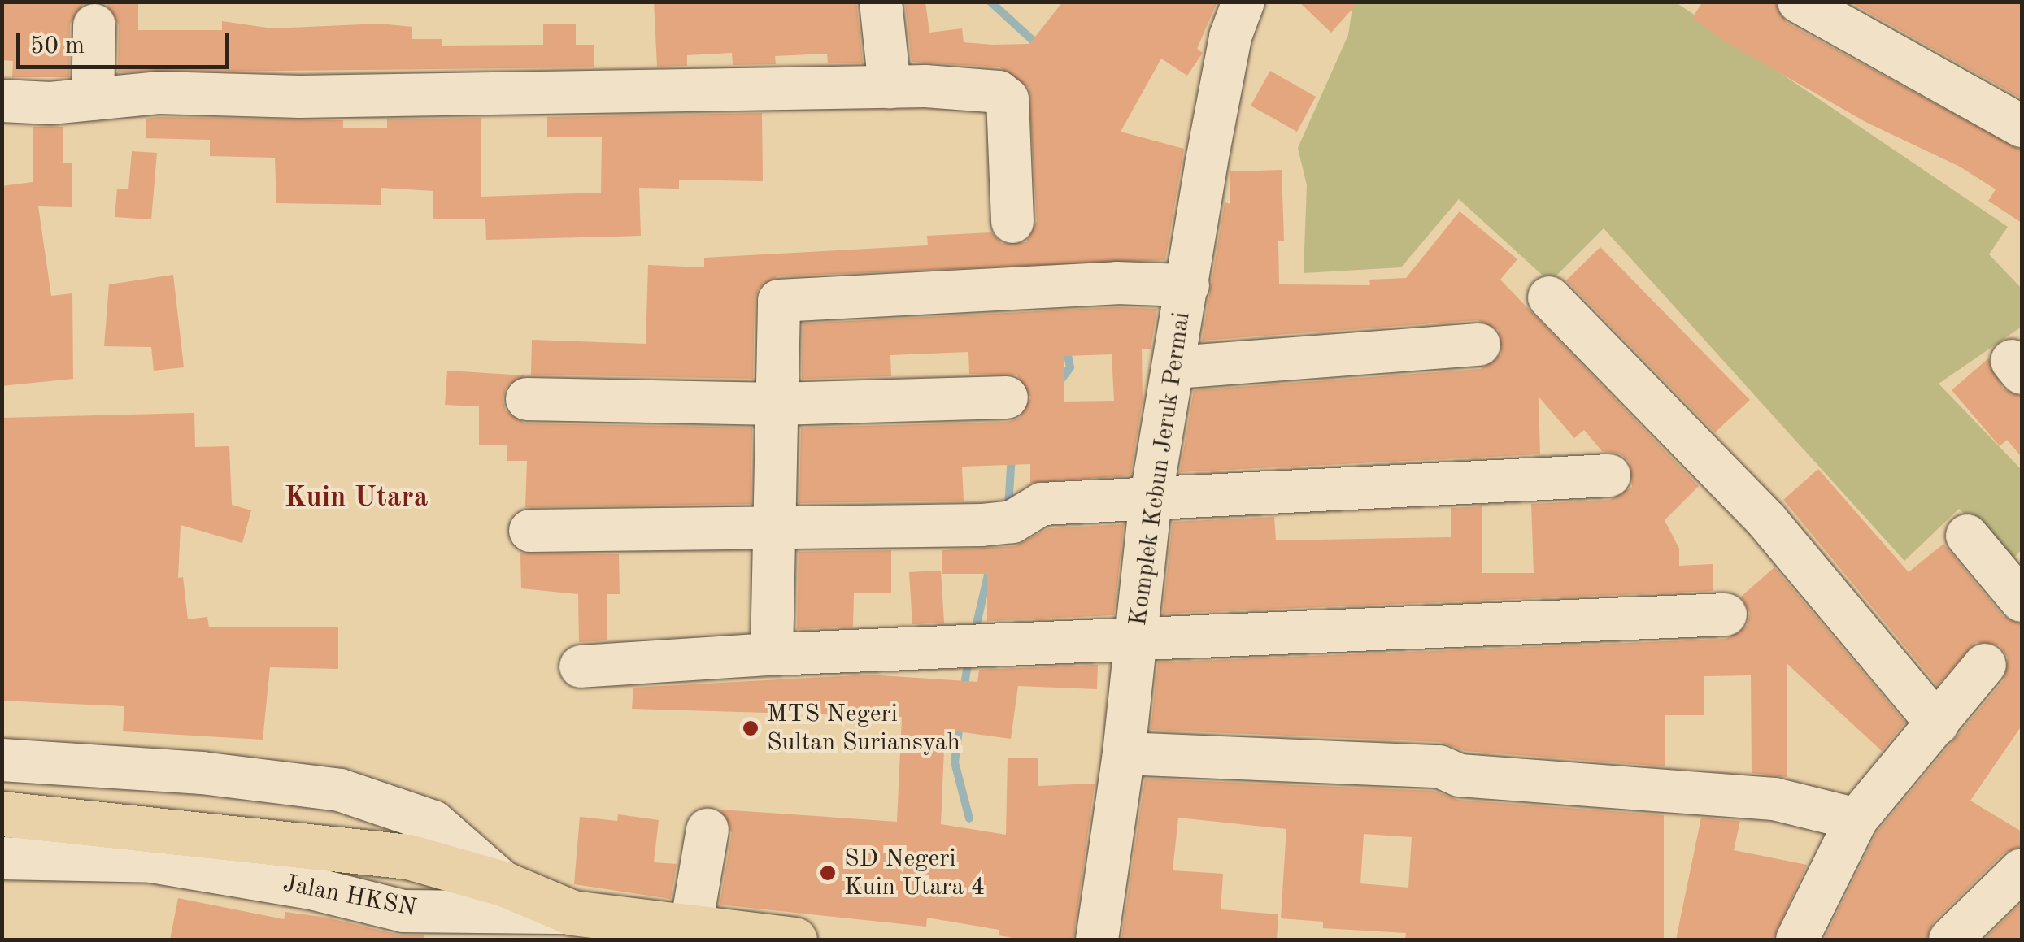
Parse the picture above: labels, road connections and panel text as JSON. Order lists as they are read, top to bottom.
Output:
{
  "streets": {
    "main road": ["Jalan HKSN"],
    "street": ["Komplek Kebun Jeruk Permai"]
  },
  "districts": ["Kuin Utara"],
  "places": ["MTS Negeri Sultan Suriansyah", "SD Negeri Kuin Utara 4"],
  "scale_bar": "50 m"
}
